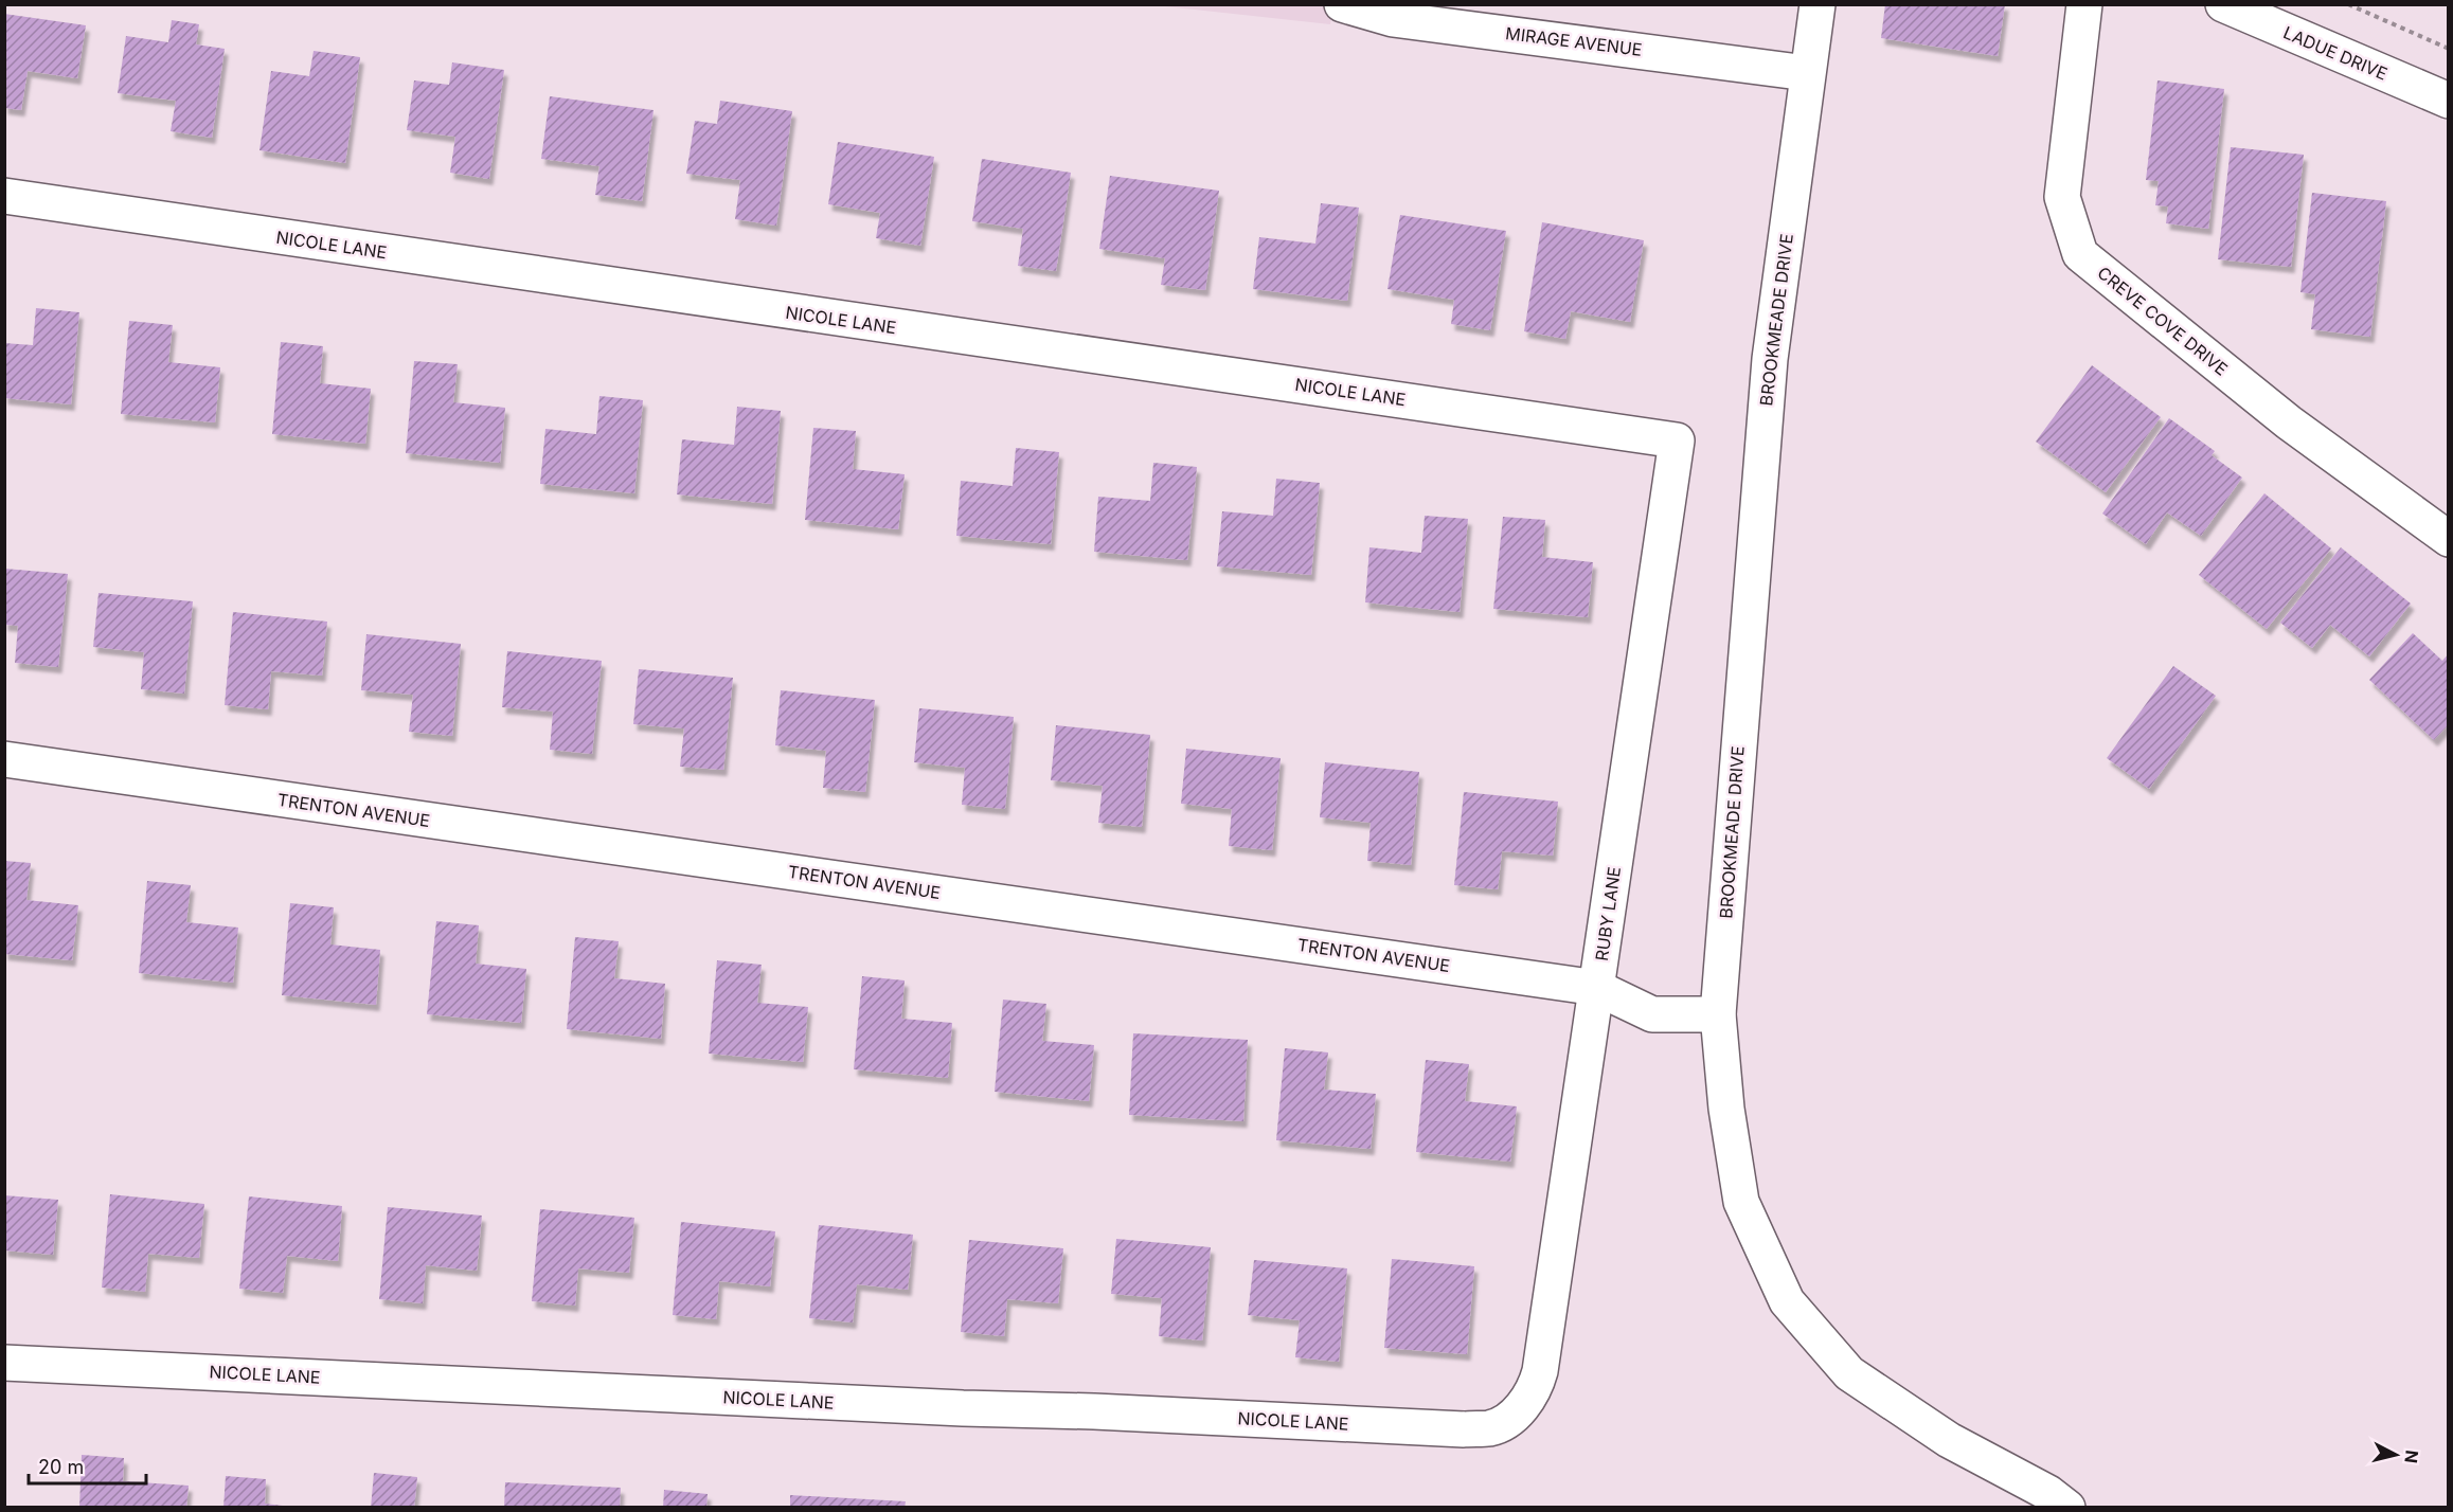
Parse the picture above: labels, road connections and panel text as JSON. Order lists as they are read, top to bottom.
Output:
{
  "streets": {
    "street": [
      "MIRAGE AVENUE",
      "LADUE DRIVE",
      "NICOLE LANE",
      "BROOKMEADE DRIVE",
      "CREVE COVE DRIVE",
      "TRENTON AVENUE",
      "RUBY LANE"
    ]
  },
  "crossings": [
    ["MIRAGE AVENUE", "BROOKMEADE DRIVE"],
    ["NICOLE LANE", "RUBY LANE"],
    ["BROOKMEADE DRIVE", "TRENTON AVENUE"],
    ["TRENTON AVENUE", "RUBY LANE"]
  ],
  "scale_bar": "20 m",
  "north": "right"
}
